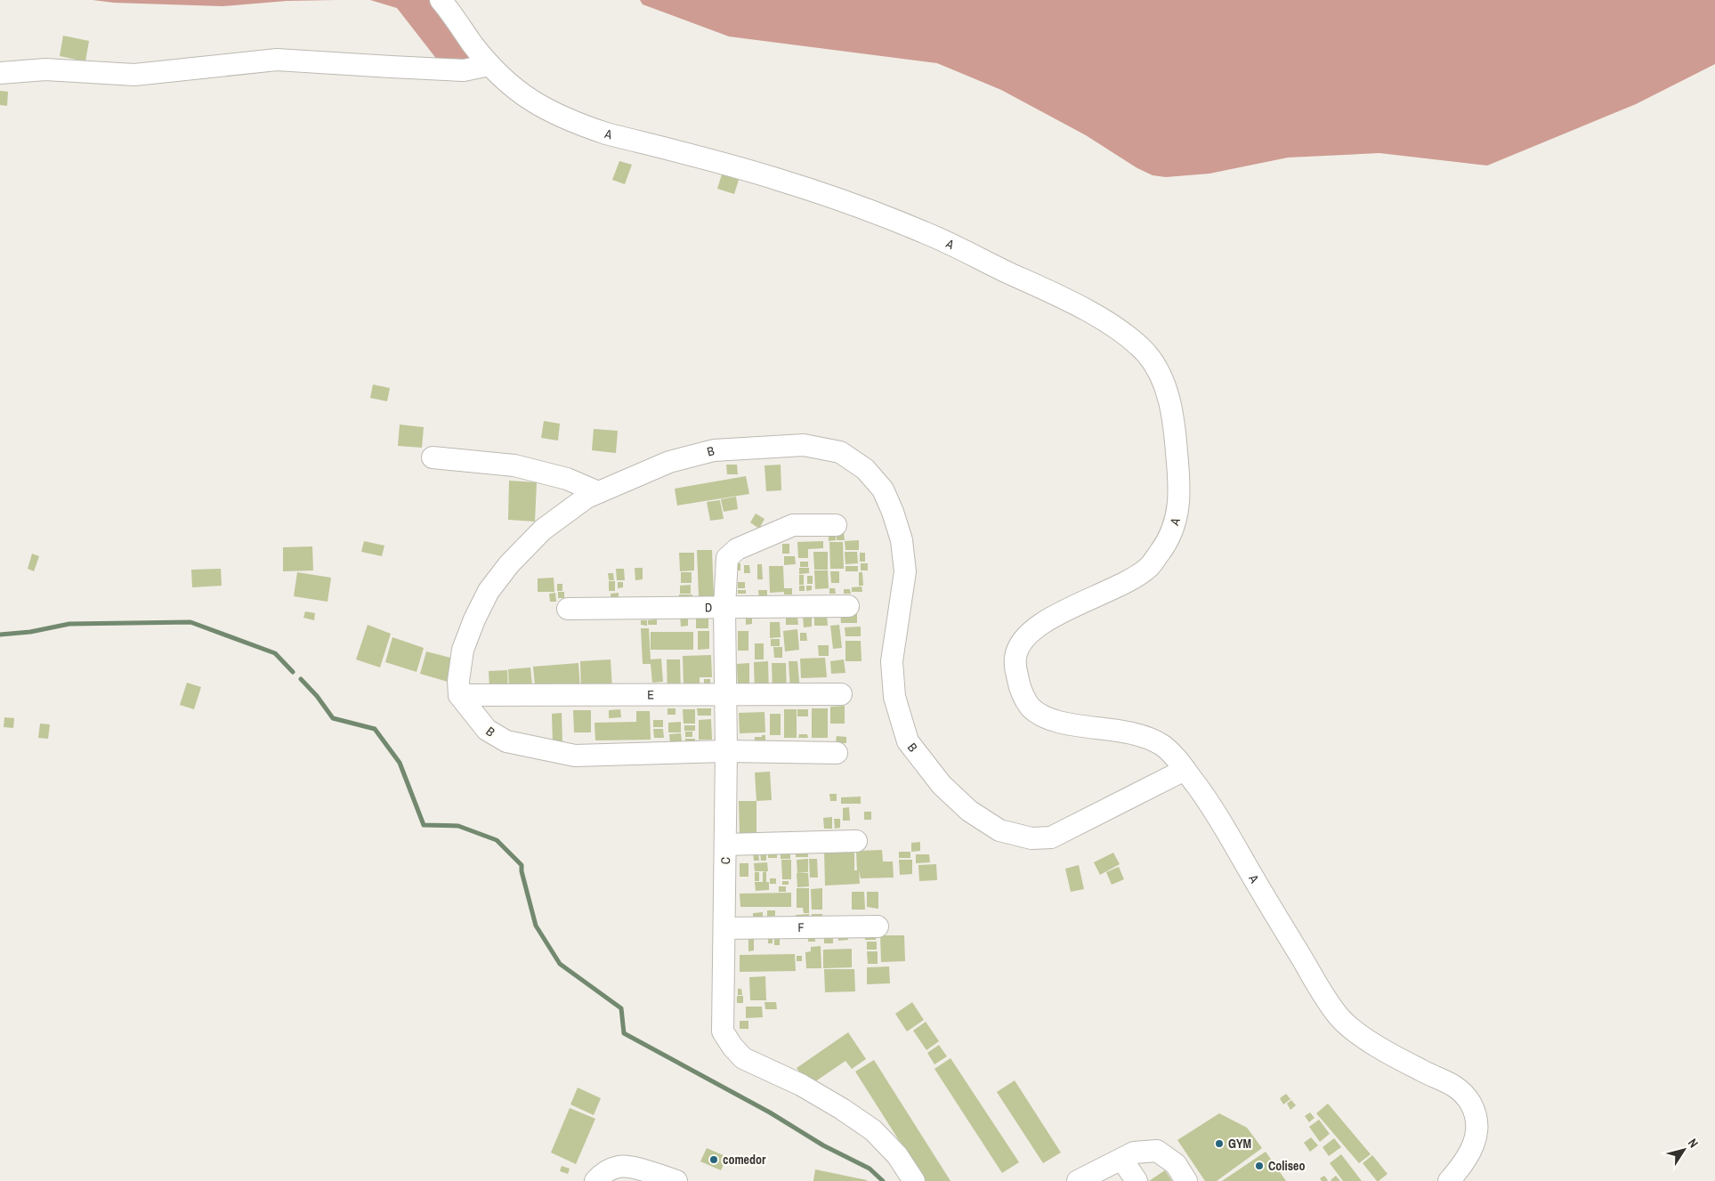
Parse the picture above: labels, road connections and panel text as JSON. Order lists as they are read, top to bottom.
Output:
{
  "streets": {
    "street": [
      "A",
      "B",
      "D",
      "E",
      "C",
      "F"
    ]
  },
  "crossings": [
    ["A", "B"],
    ["B", "E"],
    ["B", "C"],
    ["D", "C"],
    ["E", "C"],
    ["C", "F"]
  ],
  "places": ["GYM", "comedor", "Coliseo"],
  "north": "top right"
}
